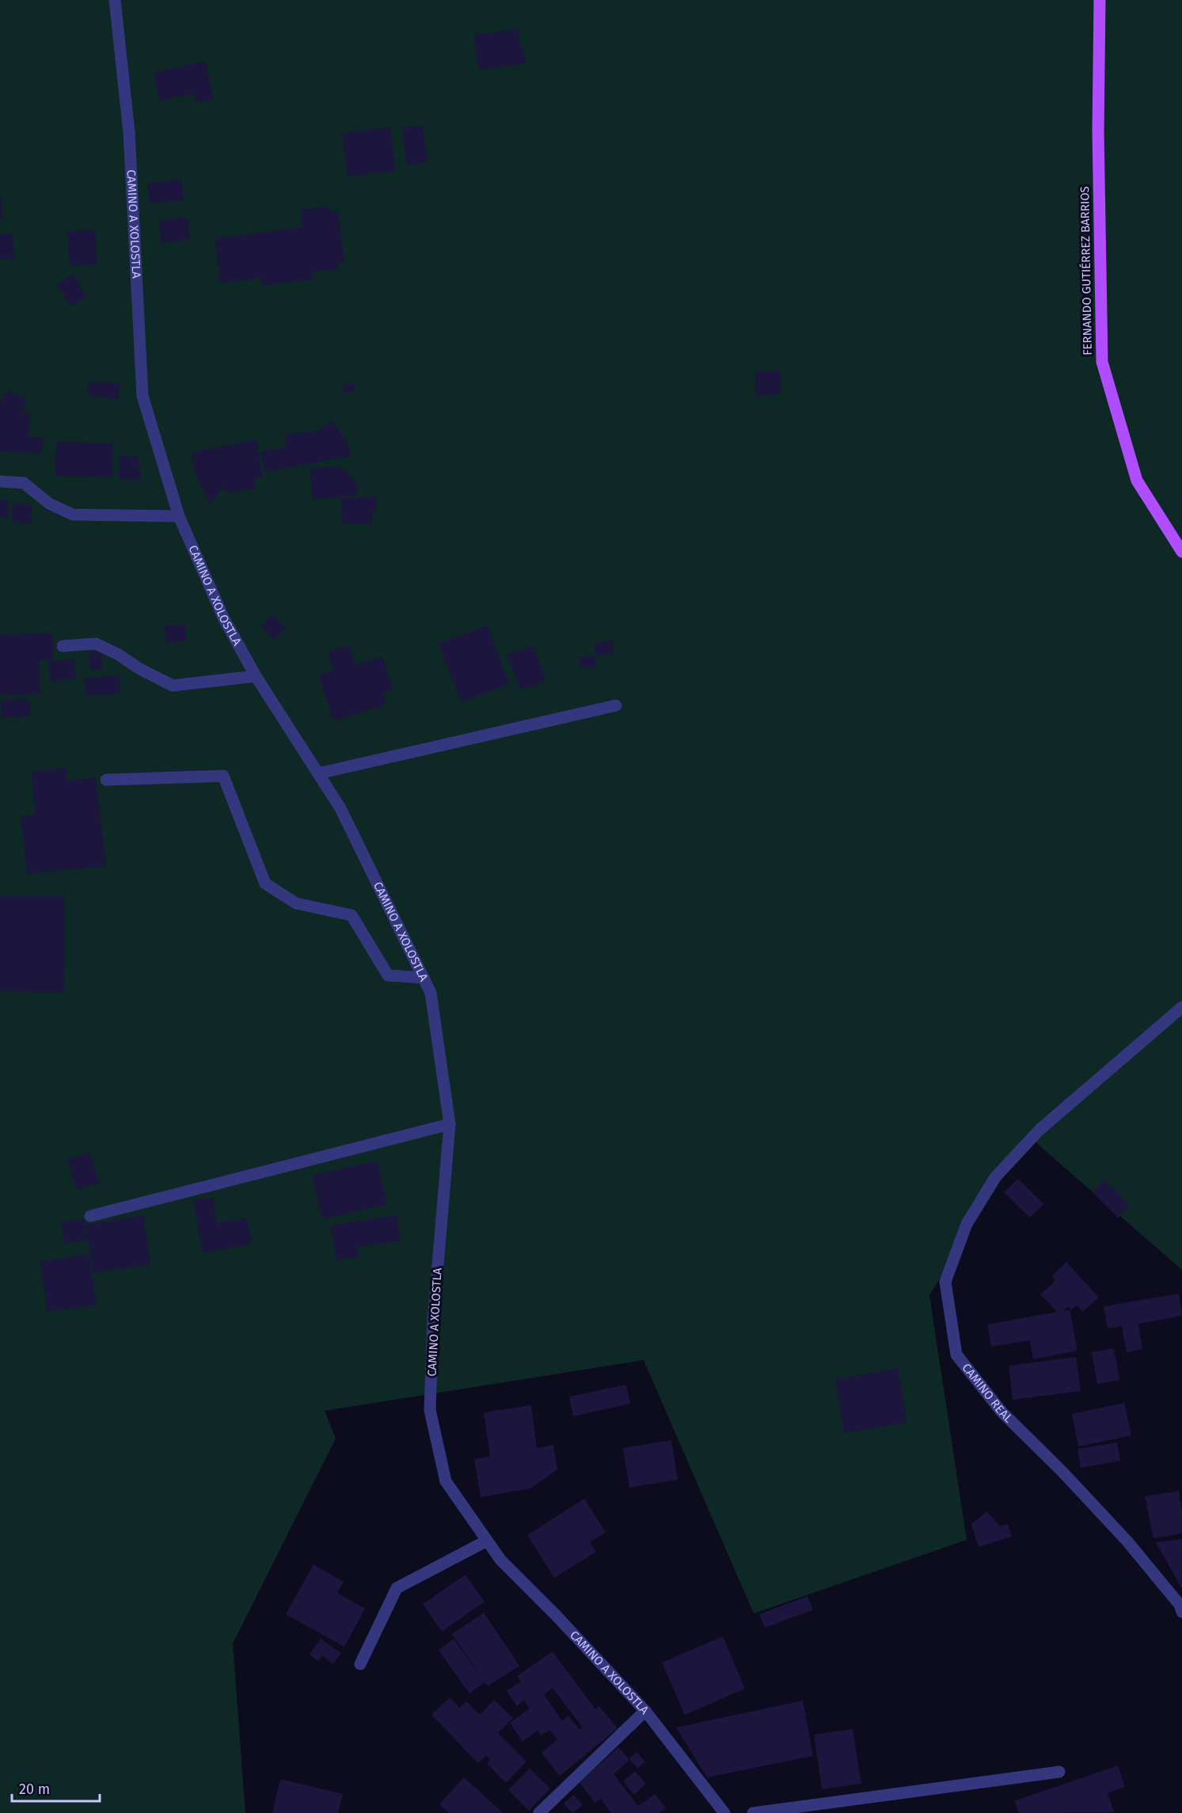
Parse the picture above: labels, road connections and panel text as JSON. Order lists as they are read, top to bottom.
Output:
{
  "streets": {
    "main road": ["FERNANDO GUTIÉRREZ BARRIOS"],
    "street": ["CAMINO A XOLOSTLA", "CAMINO REAL"]
  },
  "scale_bar": "20 m"
}
